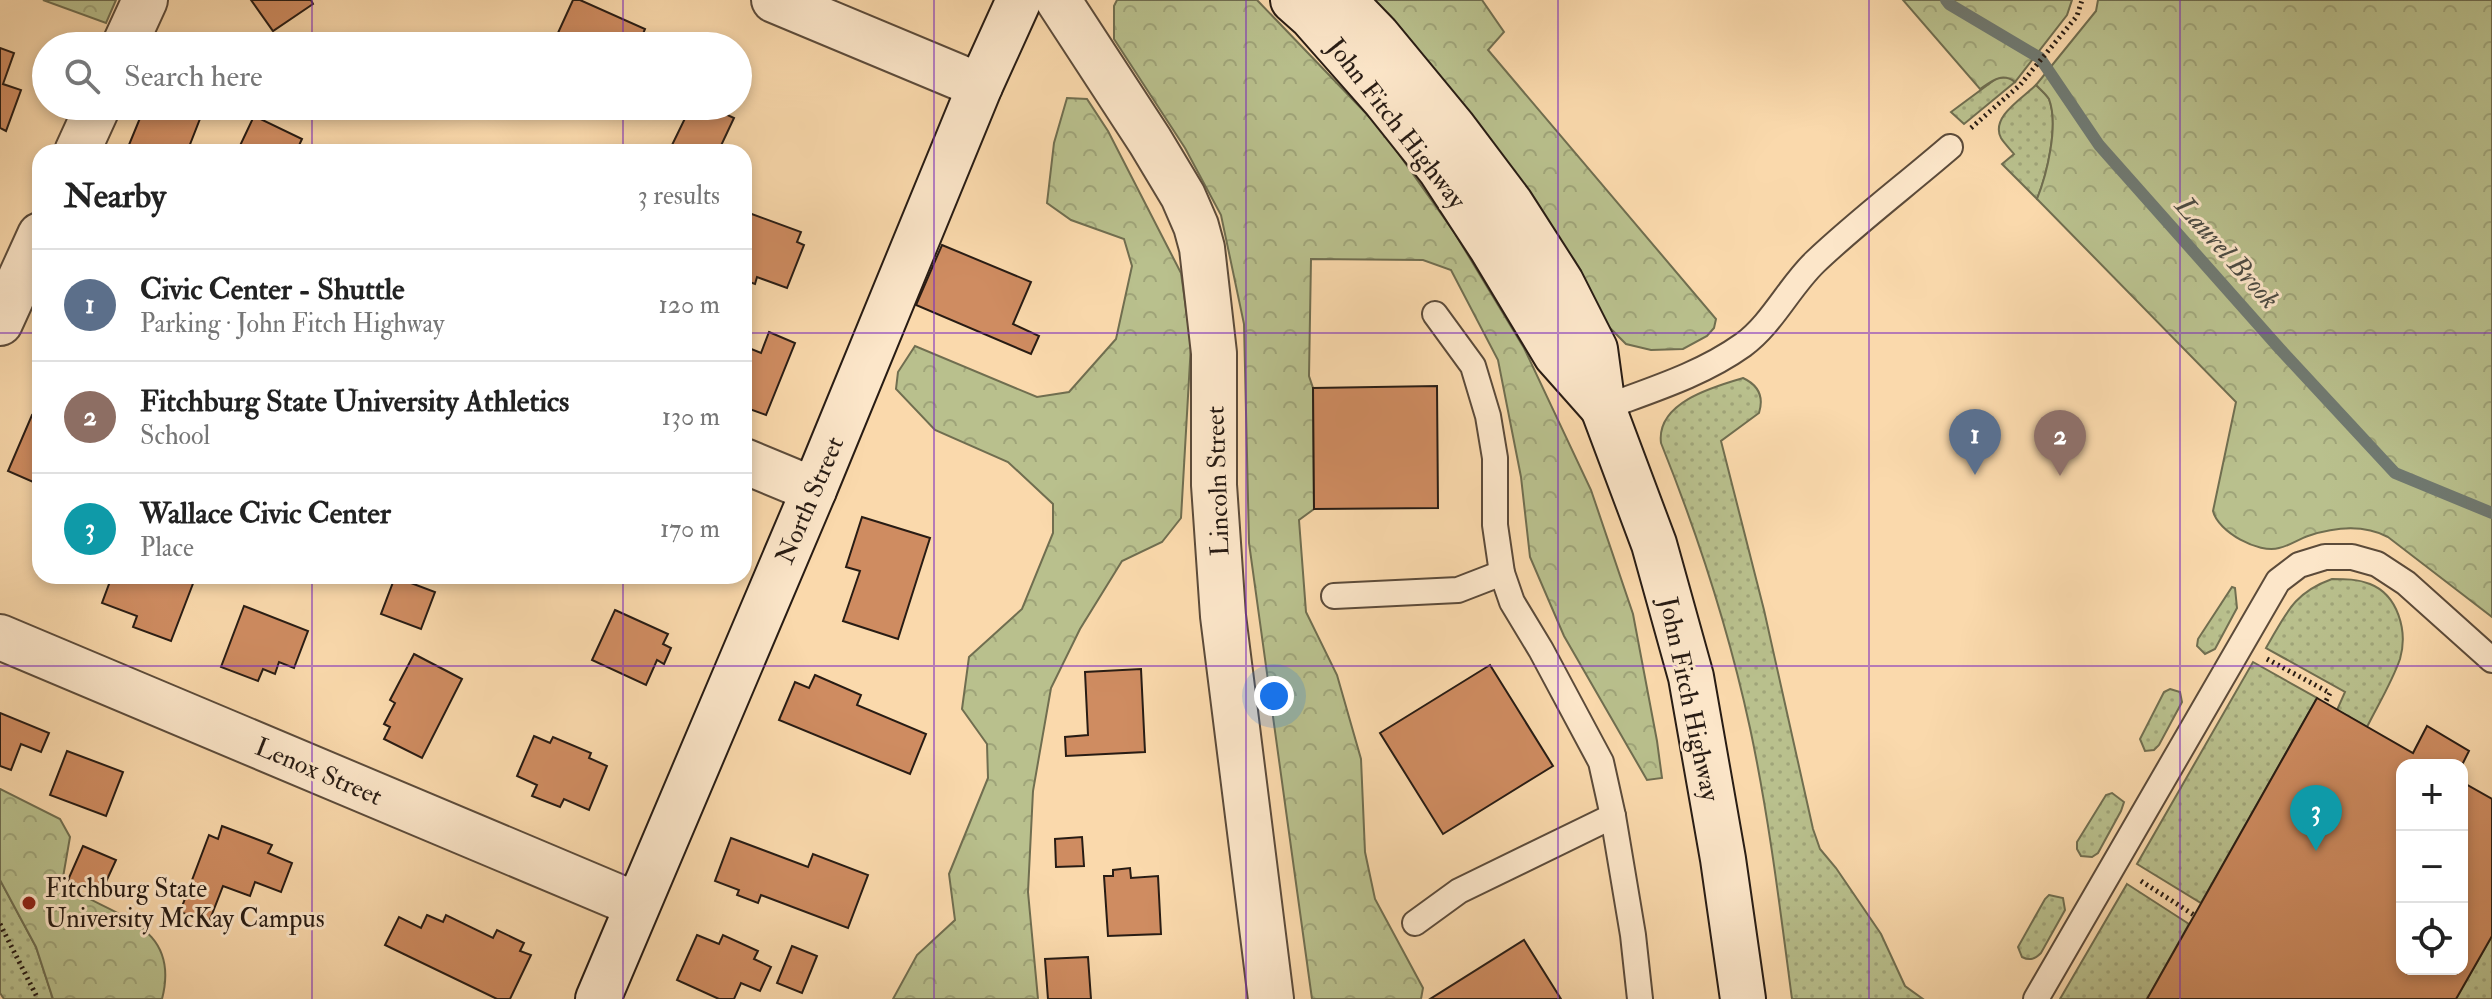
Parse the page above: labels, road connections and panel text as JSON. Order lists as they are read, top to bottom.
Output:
{
  "streets": {
    "street": [
      "John Fitch Highway",
      "Lincoln Street",
      "North Street",
      "Lenox Street"
    ]
  },
  "crossings": [
    ["North Street", "Lenox Street"]
  ],
  "water": ["Laurel Brook"],
  "places": ["Fitchburg State University McKay Campus"],
  "page": {
    "search": "Search here",
    "heading": ["Nearby", "3 results"],
    "list": [
      {
        "mark": "1",
        "name": "Civic Center - Shuttle",
        "note": "Parking · John Fitch Highway",
        "value": "120 m"
      },
      {
        "mark": "2",
        "name": "Fitchburg State University Athletics",
        "note": "School",
        "value": "130 m"
      },
      {
        "mark": "3",
        "name": "Wallace Civic Center",
        "note": "Place",
        "value": "170 m"
      }
    ],
    "pins": ["1", "2", "3"],
    "map_buttons": ["+", "−"]
  }
}
